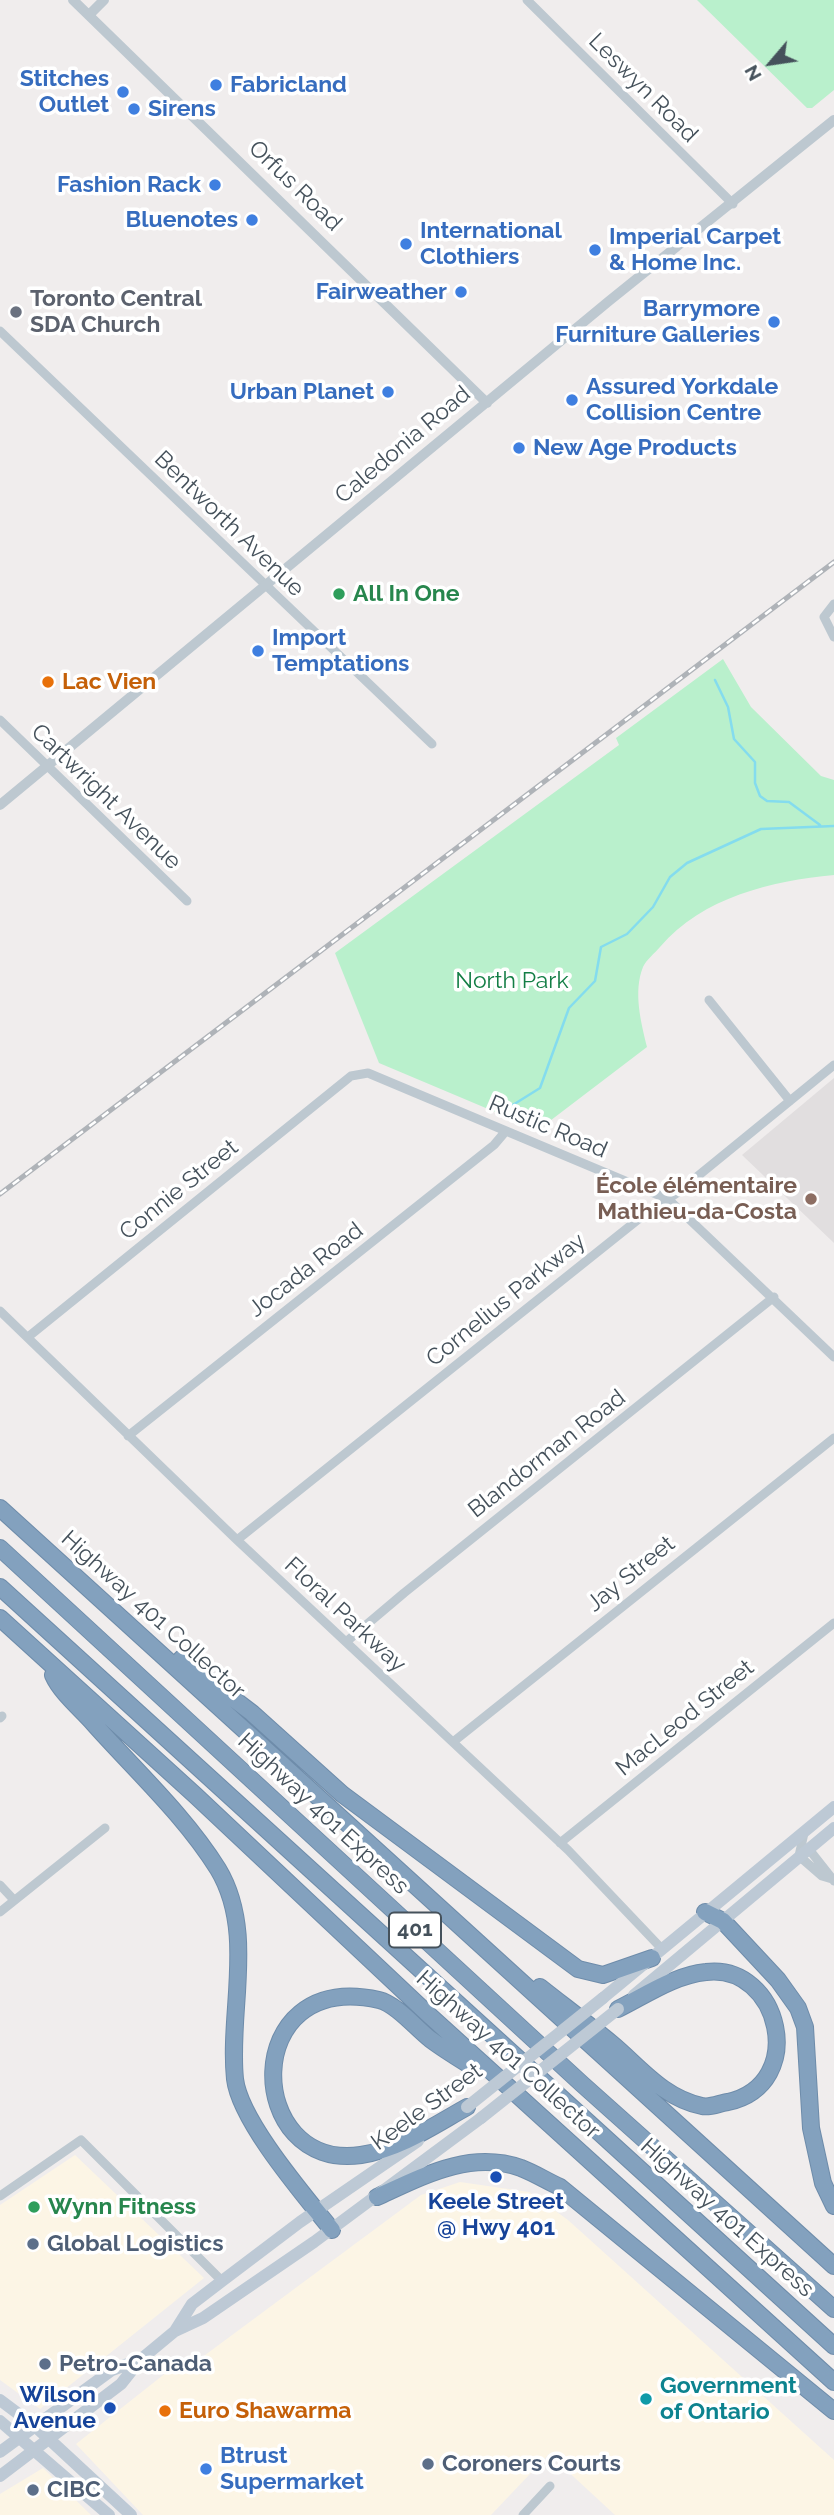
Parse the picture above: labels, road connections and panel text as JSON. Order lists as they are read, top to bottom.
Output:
{
  "streets": {
    "highway": ["Highway 401 Collector", "Highway 401 Express", "401"],
    "main road": ["Keele Street"],
    "street": [
      "Leswyn Road",
      "Orfus Road",
      "Caledonia Road",
      "Bentworth Avenue",
      "Cartwright Avenue",
      "Rustic Road",
      "Connie Street",
      "Jocada Road",
      "Cornelius Parkway",
      "Blandorman Road",
      "Jay Street",
      "Floral Parkway",
      "MacLeod Street"
    ]
  },
  "crossings": [
    ["Leswyn Road", "Caledonia Road"],
    ["Orfus Road", "Caledonia Road"],
    ["Caledonia Road", "Bentworth Avenue"],
    ["Caledonia Road", "Cartwright Avenue"],
    ["Rustic Road", "Connie Street"],
    ["Rustic Road", "Jocada Road"],
    ["Rustic Road", "Cornelius Parkway"],
    ["Rustic Road", "Blandorman Road"],
    ["Connie Street", "Floral Parkway"],
    ["Jocada Road", "Floral Parkway"],
    ["Cornelius Parkway", "Floral Parkway"],
    ["Blandorman Road", "Floral Parkway"],
    ["Jay Street", "Floral Parkway"],
    ["Floral Parkway", "MacLeod Street"],
    ["Floral Parkway", "Keele Street"]
  ],
  "parks": ["North Park"],
  "places": [
    "Fabricland",
    "Stitches Outlet",
    "Sirens",
    "Fashion Rack",
    "Bluenotes",
    "International Clothiers",
    "Imperial Carpet & Home Inc.",
    "Fairweather",
    "Toronto Central SDA Church",
    "Barrymore Furniture Galleries",
    "Urban Planet",
    "Assured Yorkdale Collision Centre",
    "New Age Products",
    "All In One",
    "Import Temptations",
    "Lac Vien",
    "École élémentaire Mathieu-da-Costa",
    "Keele Street @ Hwy 401",
    "Wynn Fitness",
    "Global Logistics",
    "Petro-Canada",
    "Government of Ontario",
    "Wilson Avenue",
    "Euro Shawarma",
    "Coroners Courts",
    "Btrust Supermarket",
    "CIBC"
  ],
  "north": "bottom left"
}
